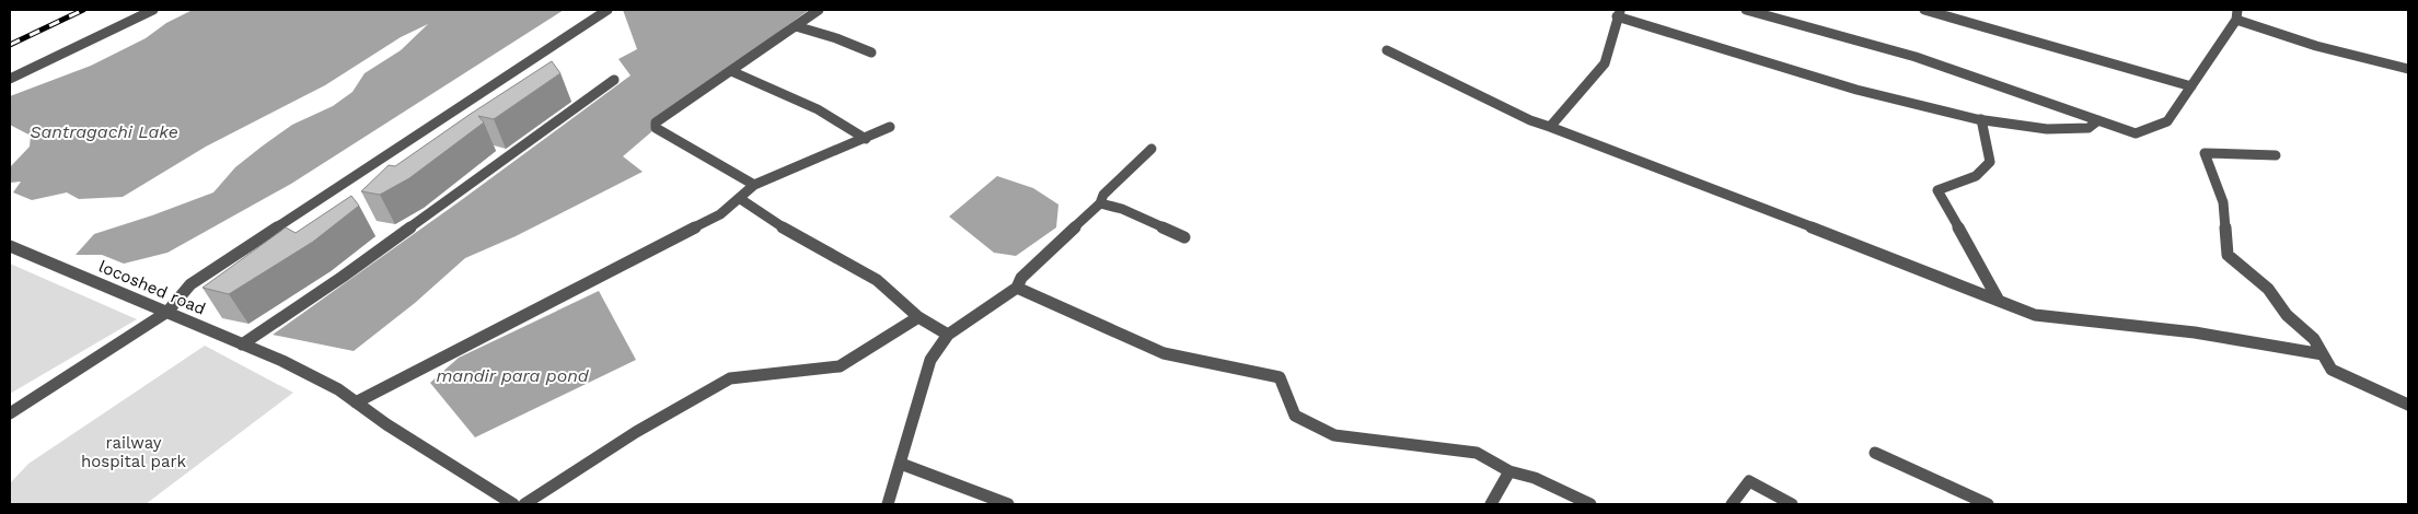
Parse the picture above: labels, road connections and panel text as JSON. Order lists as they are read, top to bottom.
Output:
{
  "streets": {
    "street": ["locoshed road"]
  },
  "water": ["Santragachi Lake", "mandir para pond"],
  "parks": ["railway hospital park"]
}
